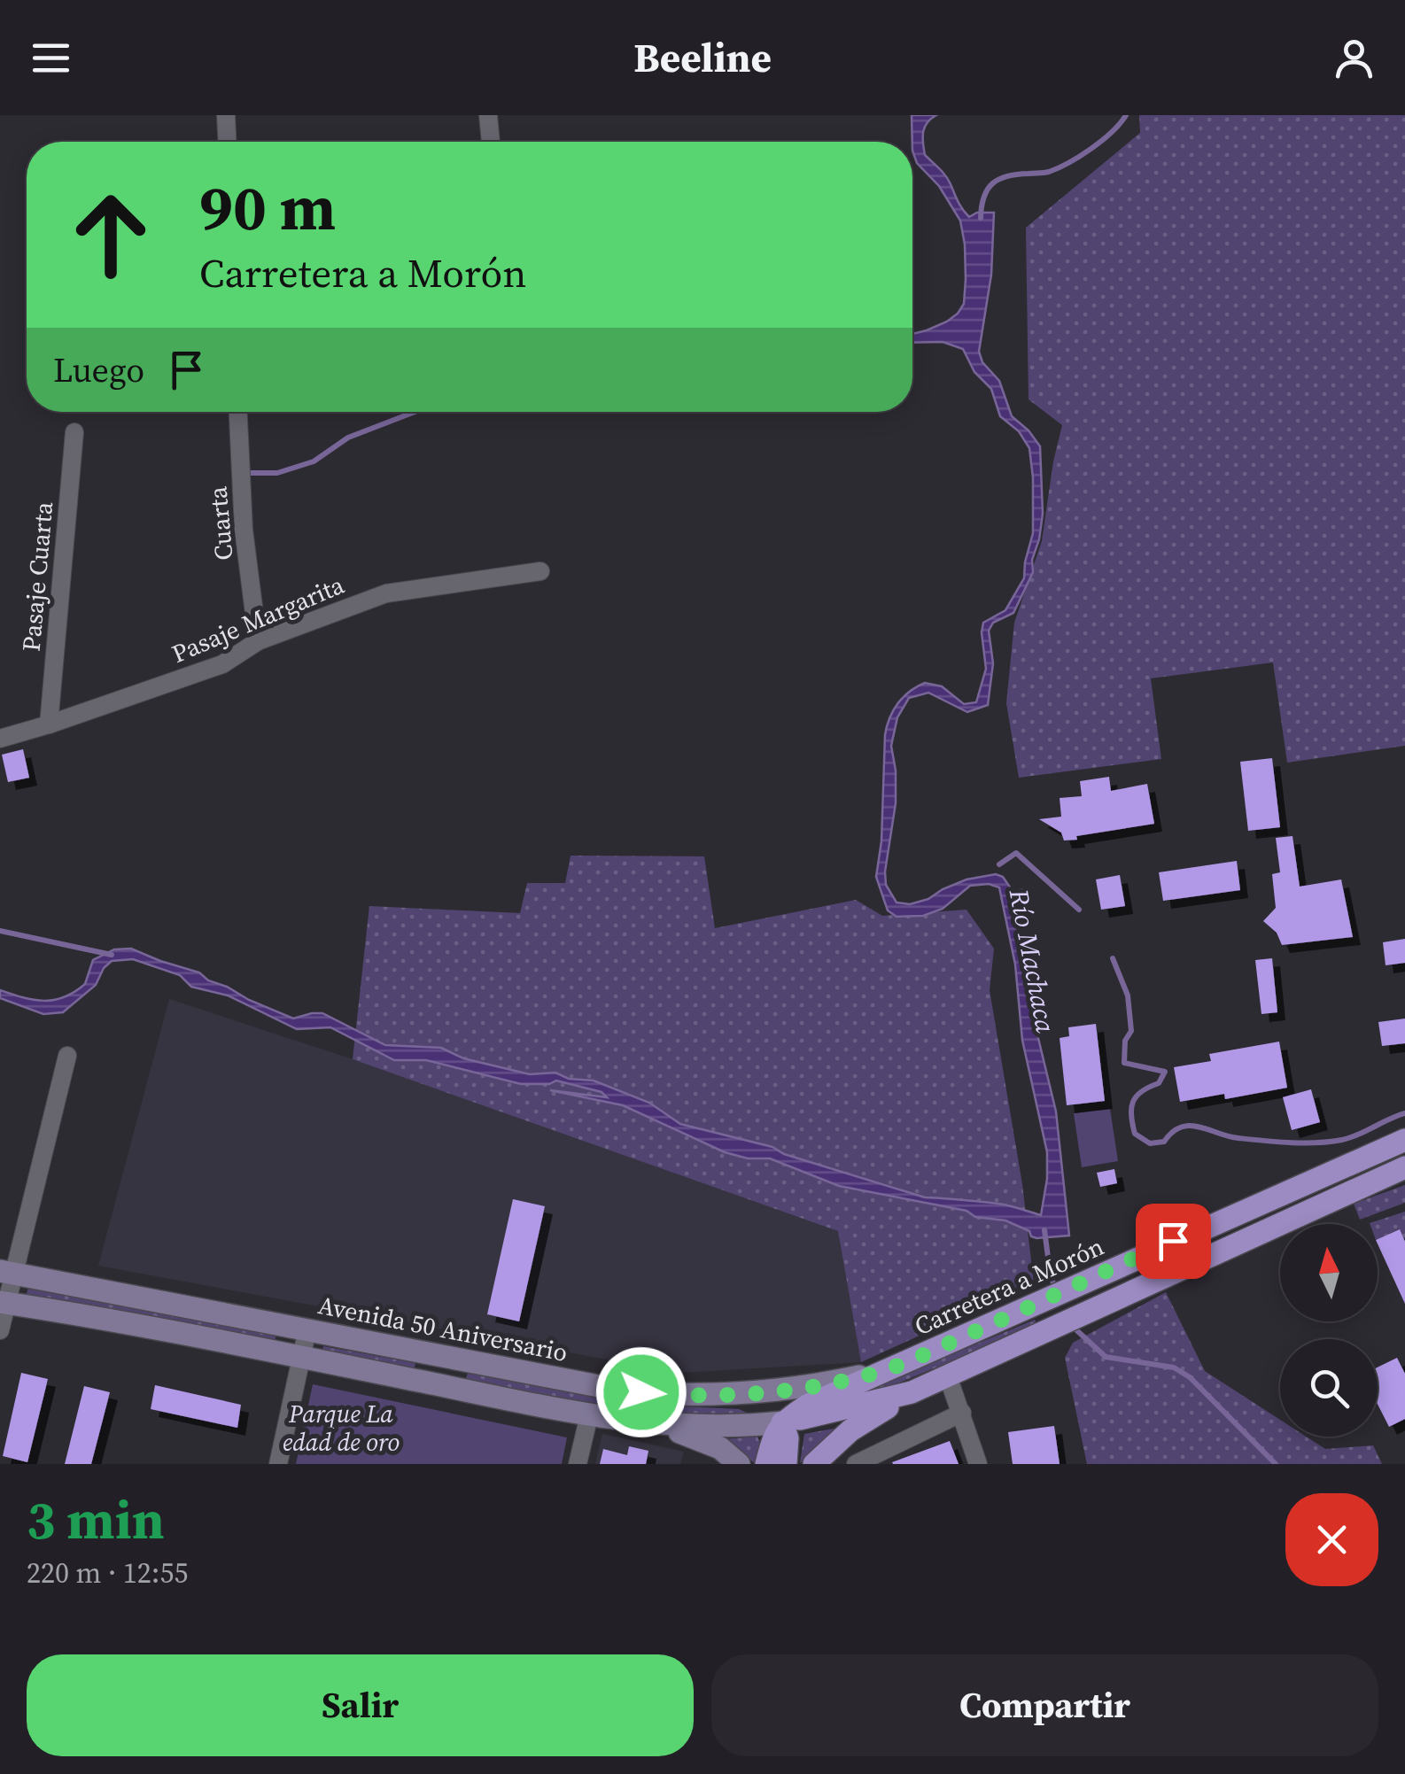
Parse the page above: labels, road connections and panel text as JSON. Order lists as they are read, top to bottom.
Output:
{
  "streets": {
    "main road": ["Carretera a Morón", "Avenida 50 Aniversario"],
    "street": ["Cuarta", "Pasaje Cuarta", "Pasaje Margarita"]
  },
  "crossings": [
    ["Cuarta", "Pasaje Margarita"],
    ["Pasaje Cuarta", "Pasaje Margarita"],
    ["Carretera a Morón", "Avenida 50 Aniversario"]
  ],
  "water": ["Río Machaca"],
  "parks": ["Parque La edad de oro"],
  "north": "top",
  "page": {
    "header": "Beeline",
    "turn": ["90 m", "Carretera a Morón"],
    "then": "Luego",
    "heading": ["3 min", "220 m · 12:55"],
    "buttons": ["Salir", "Compartir"]
  }
}
